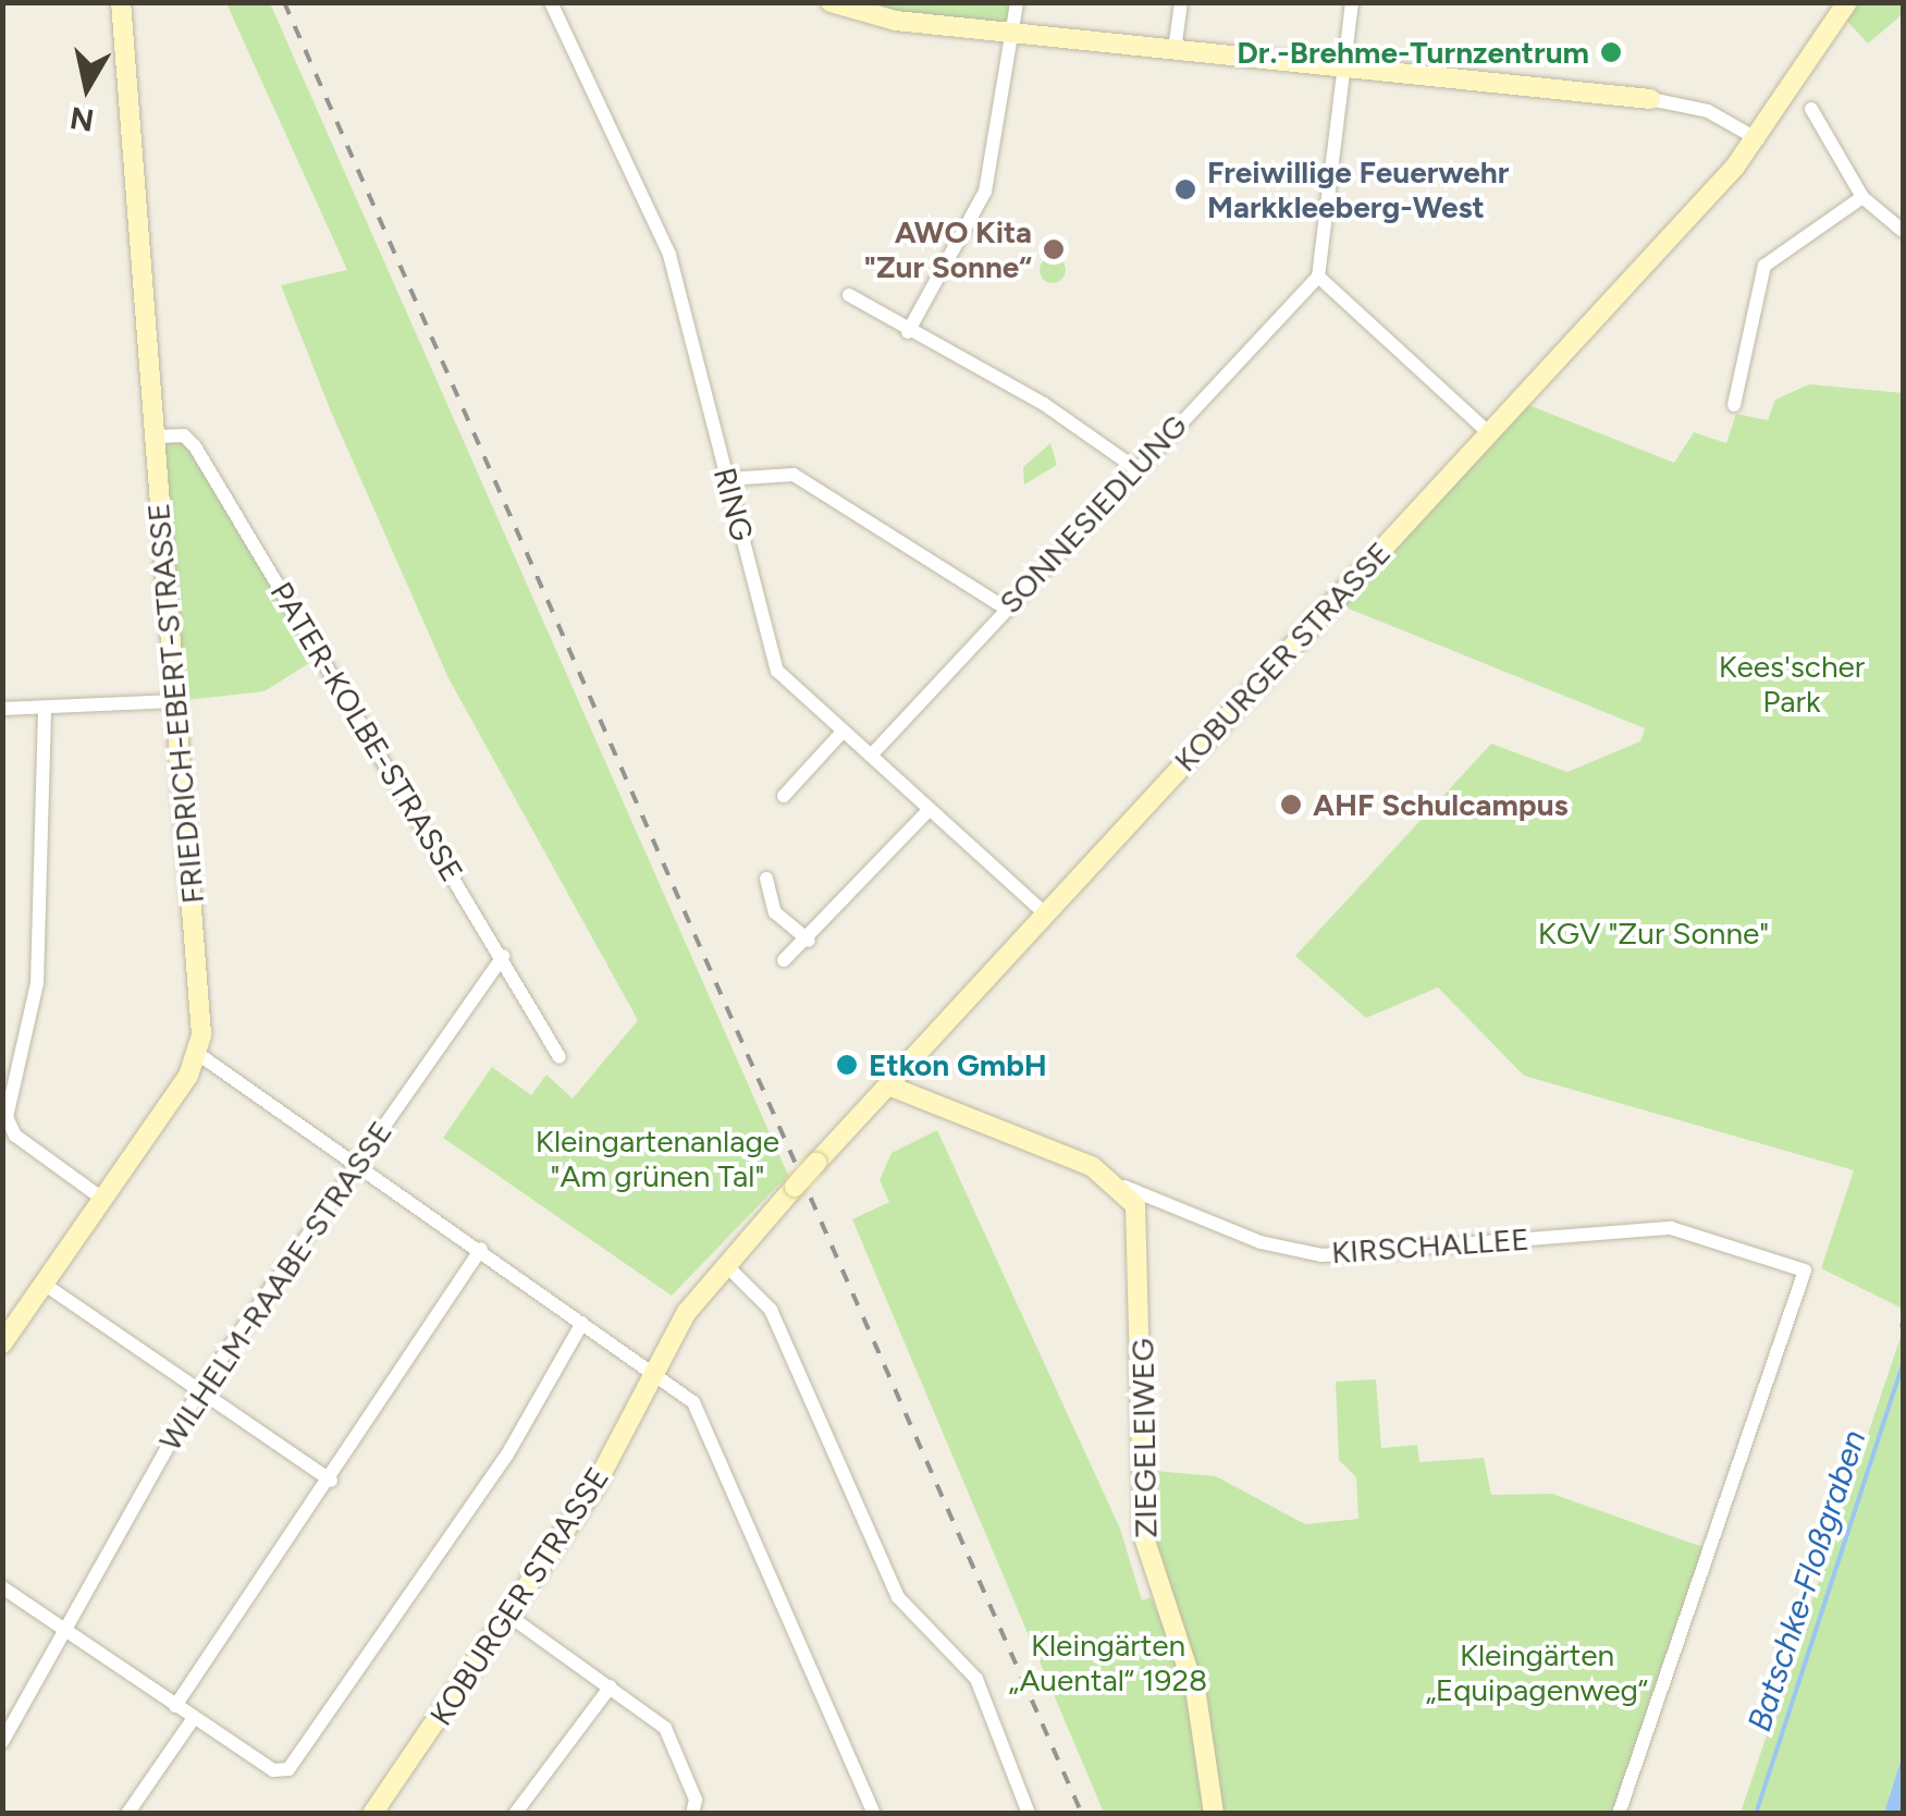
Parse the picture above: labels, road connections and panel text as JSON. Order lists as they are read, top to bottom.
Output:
{
  "streets": {
    "main road": [
      "KOBURGER STRASSE",
      "FRIEDRICH-EBERT-STRASSE",
      "KIRSCHALLEE",
      "ZIEGELEIWEG"
    ],
    "street": [
      "RING",
      "SONNESIEDLUNG",
      "PATER-KOLBE-STRASSE",
      "WILHELM-RAABE-STRASSE"
    ]
  },
  "crossings": [
    ["RING", "SONNESIEDLUNG"],
    ["RING", "KOBURGER STRASSE"],
    ["KOBURGER STRASSE", "KIRSCHALLEE"],
    ["FRIEDRICH-EBERT-STRASSE", "PATER-KOLBE-STRASSE"],
    ["PATER-KOLBE-STRASSE", "WILHELM-RAABE-STRASSE"],
    ["KIRSCHALLEE", "ZIEGELEIWEG"]
  ],
  "water": ["Batschke‐Floßgraben"],
  "parks": [
    "Kees'scher Park",
    "KGV \"Zur Sonne\"",
    "Kleingartenanlage \"Am grünen Tal\"",
    "Kleingärten „Auental“ 1928",
    "Kleingärten „Equipagenweg“"
  ],
  "places": [
    "Dr.-Brehme-Turnzentrum",
    "Freiwillige Feuerwehr Markkleeberg-West",
    "AWO Kita \"Zur Sonne“",
    "AHF Schulcampus",
    "Etkon GmbH"
  ],
  "north": "bottom"
}
